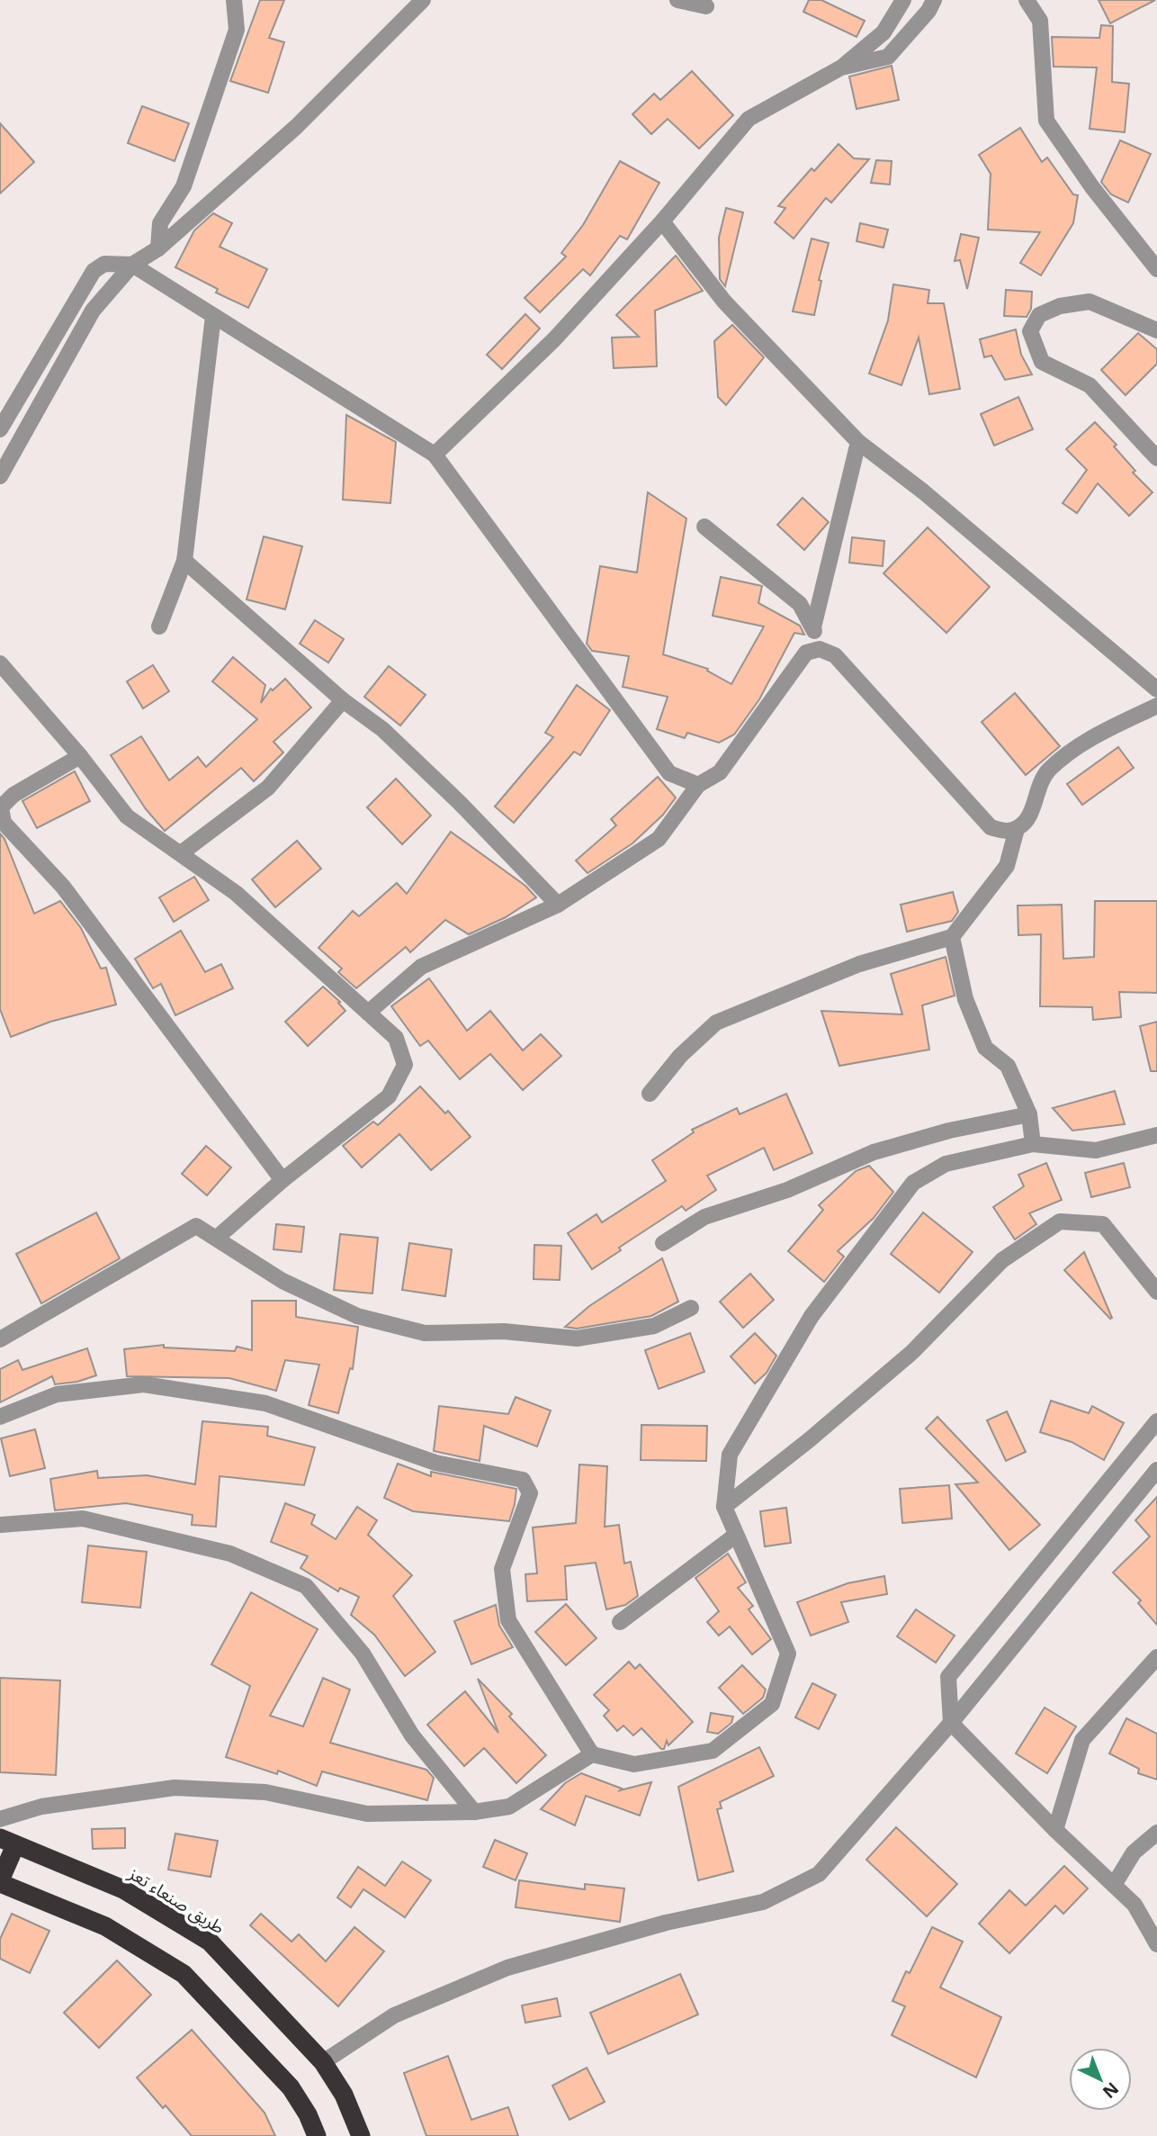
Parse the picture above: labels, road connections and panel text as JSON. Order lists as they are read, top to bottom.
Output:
{
  "streets": {
    "highway": ["طريق صنعاء تعز"]
  },
  "north": "bottom right"
}
